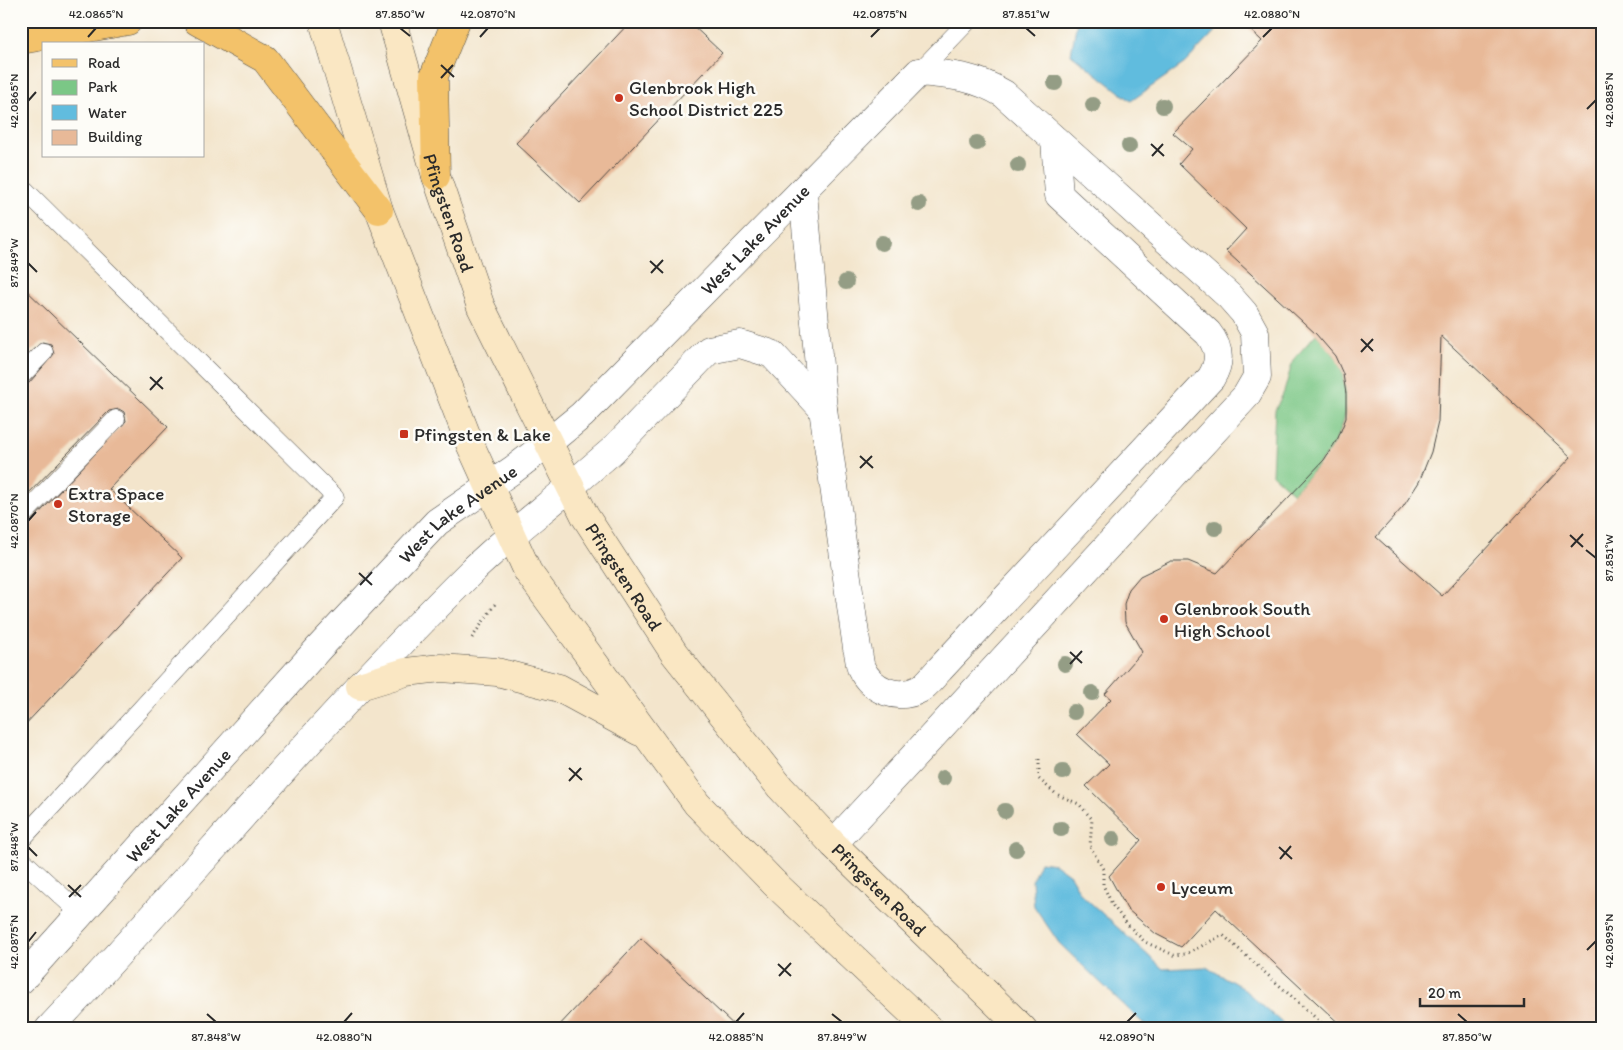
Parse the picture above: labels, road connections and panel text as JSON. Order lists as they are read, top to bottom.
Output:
{
  "streets": {
    "main road": ["Pfingsten Road"],
    "street": ["West Lake Avenue"]
  },
  "crossings": [
    ["Pfingsten Road", "West Lake Avenue"]
  ],
  "places": {
    "other": [
      "Glenbrook High School District 225",
      "Extra Space Storage",
      "Glenbrook South High School",
      "Lyceum"
    ],
    "transit": ["Pfingsten & Lake"]
  },
  "legend": [
    "Road",
    "Park",
    "Water",
    "Building"
  ],
  "scale_bar": "20 m",
  "coordinates": [
    "42.0865°N",
    "87.850°W",
    "42.0870°N",
    "42.0875°N",
    "87.851°W",
    "42.0880°N",
    "42.0885°N",
    "87.849°W",
    "87.848°W",
    "42.0895°N",
    "42.0890°N"
  ]
}
